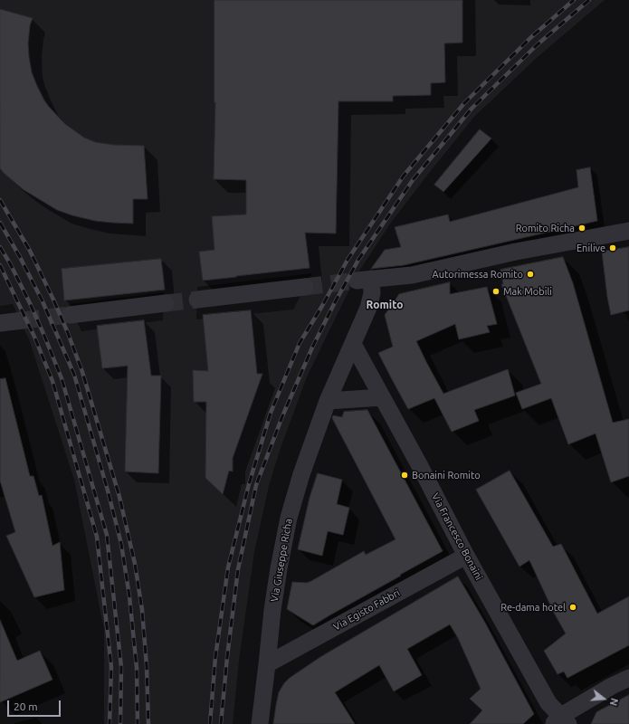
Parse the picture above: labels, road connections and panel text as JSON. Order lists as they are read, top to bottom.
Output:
{
  "streets": {
    "street": ["Via Francesco Bonaini", "Via Giuseppe Richa", "Via Egisto Fabbri"]
  },
  "crossings": [
    ["Via Francesco Bonaini", "Via Giuseppe Richa"],
    ["Via Francesco Bonaini", "Via Egisto Fabbri"],
    ["Via Giuseppe Richa", "Via Egisto Fabbri"]
  ],
  "districts": ["Romito"],
  "places": [
    "Romito Richa",
    "Enilive",
    "Autorimessa Romito",
    "Mak Mobili",
    "Bonaini Romito",
    "Re-dama hotel"
  ],
  "scale_bar": "20 m",
  "north": "right"
}
